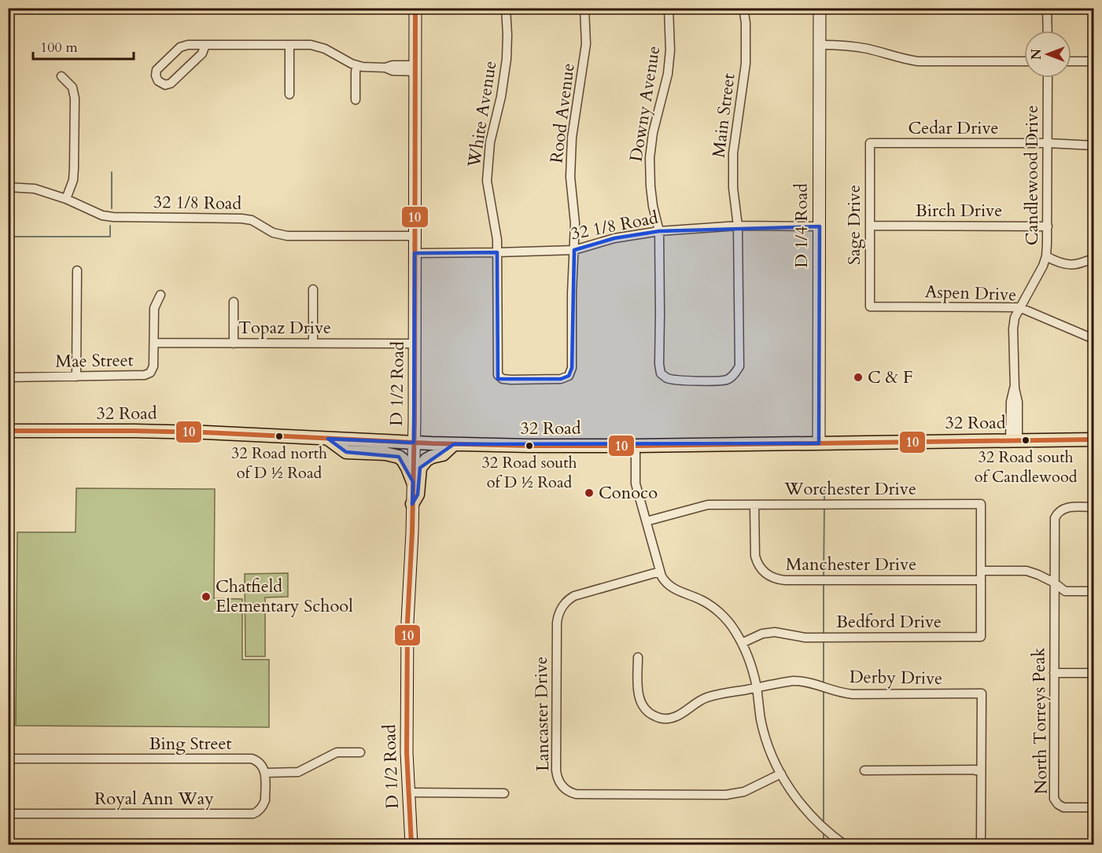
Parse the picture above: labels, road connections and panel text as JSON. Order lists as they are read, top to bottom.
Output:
{
  "streets": {
    "main road": ["D 1/4 Road", "D 1/2 Road", "32 Road"],
    "street": [
      "Downy Avenue",
      "Rood Avenue",
      "White Avenue",
      "Main Street",
      "Cedar Drive",
      "Candlewood Drive",
      "32 1/8 Road",
      "Birch Drive",
      "Sage Drive",
      "Aspen Drive",
      "Topaz Drive",
      "Mae Street",
      "Worchester Drive",
      "Manchester Drive",
      "Bedford Drive",
      "Derby Drive",
      "Lancaster Drive",
      "North Torreys Peak",
      "Bing Street",
      "Royal Ann Way"
    ]
  },
  "crossings": [
    ["Downy Avenue", "Main Street"],
    ["Downy Avenue", "32 1/8 Road"],
    ["Rood Avenue", "White Avenue"],
    ["Rood Avenue", "32 1/8 Road"],
    ["White Avenue", "32 1/8 Road"],
    ["Main Street", "32 1/8 Road"],
    ["Cedar Drive", "Candlewood Drive"],
    ["Cedar Drive", "Sage Drive"],
    ["Candlewood Drive", "Birch Drive"],
    ["Candlewood Drive", "Aspen Drive"],
    ["Candlewood Drive", "32 Road"],
    ["32 1/8 Road", "D 1/4 Road"],
    ["32 1/8 Road", "D 1/2 Road"],
    ["Birch Drive", "Sage Drive"],
    ["Sage Drive", "Aspen Drive"],
    ["D 1/4 Road", "32 Road"],
    ["Topaz Drive", "Mae Street"],
    ["Topaz Drive", "D 1/2 Road"],
    ["D 1/2 Road", "32 Road"],
    ["Worchester Drive", "Manchester Drive"],
    ["Worchester Drive", "Bedford Drive"],
    ["Manchester Drive", "Bedford Drive"],
    ["Bing Street", "Royal Ann Way"]
  ],
  "places": [
    "C & F",
    "32 Road north of D ½ Road",
    "32 Road south of Candlewood",
    "32 Road south of D ½ Road",
    "Conoco",
    "Chatfield Elementary School"
  ],
  "lines": ["transit line 10"],
  "scale_bar": "100 m",
  "north": "left"
}
